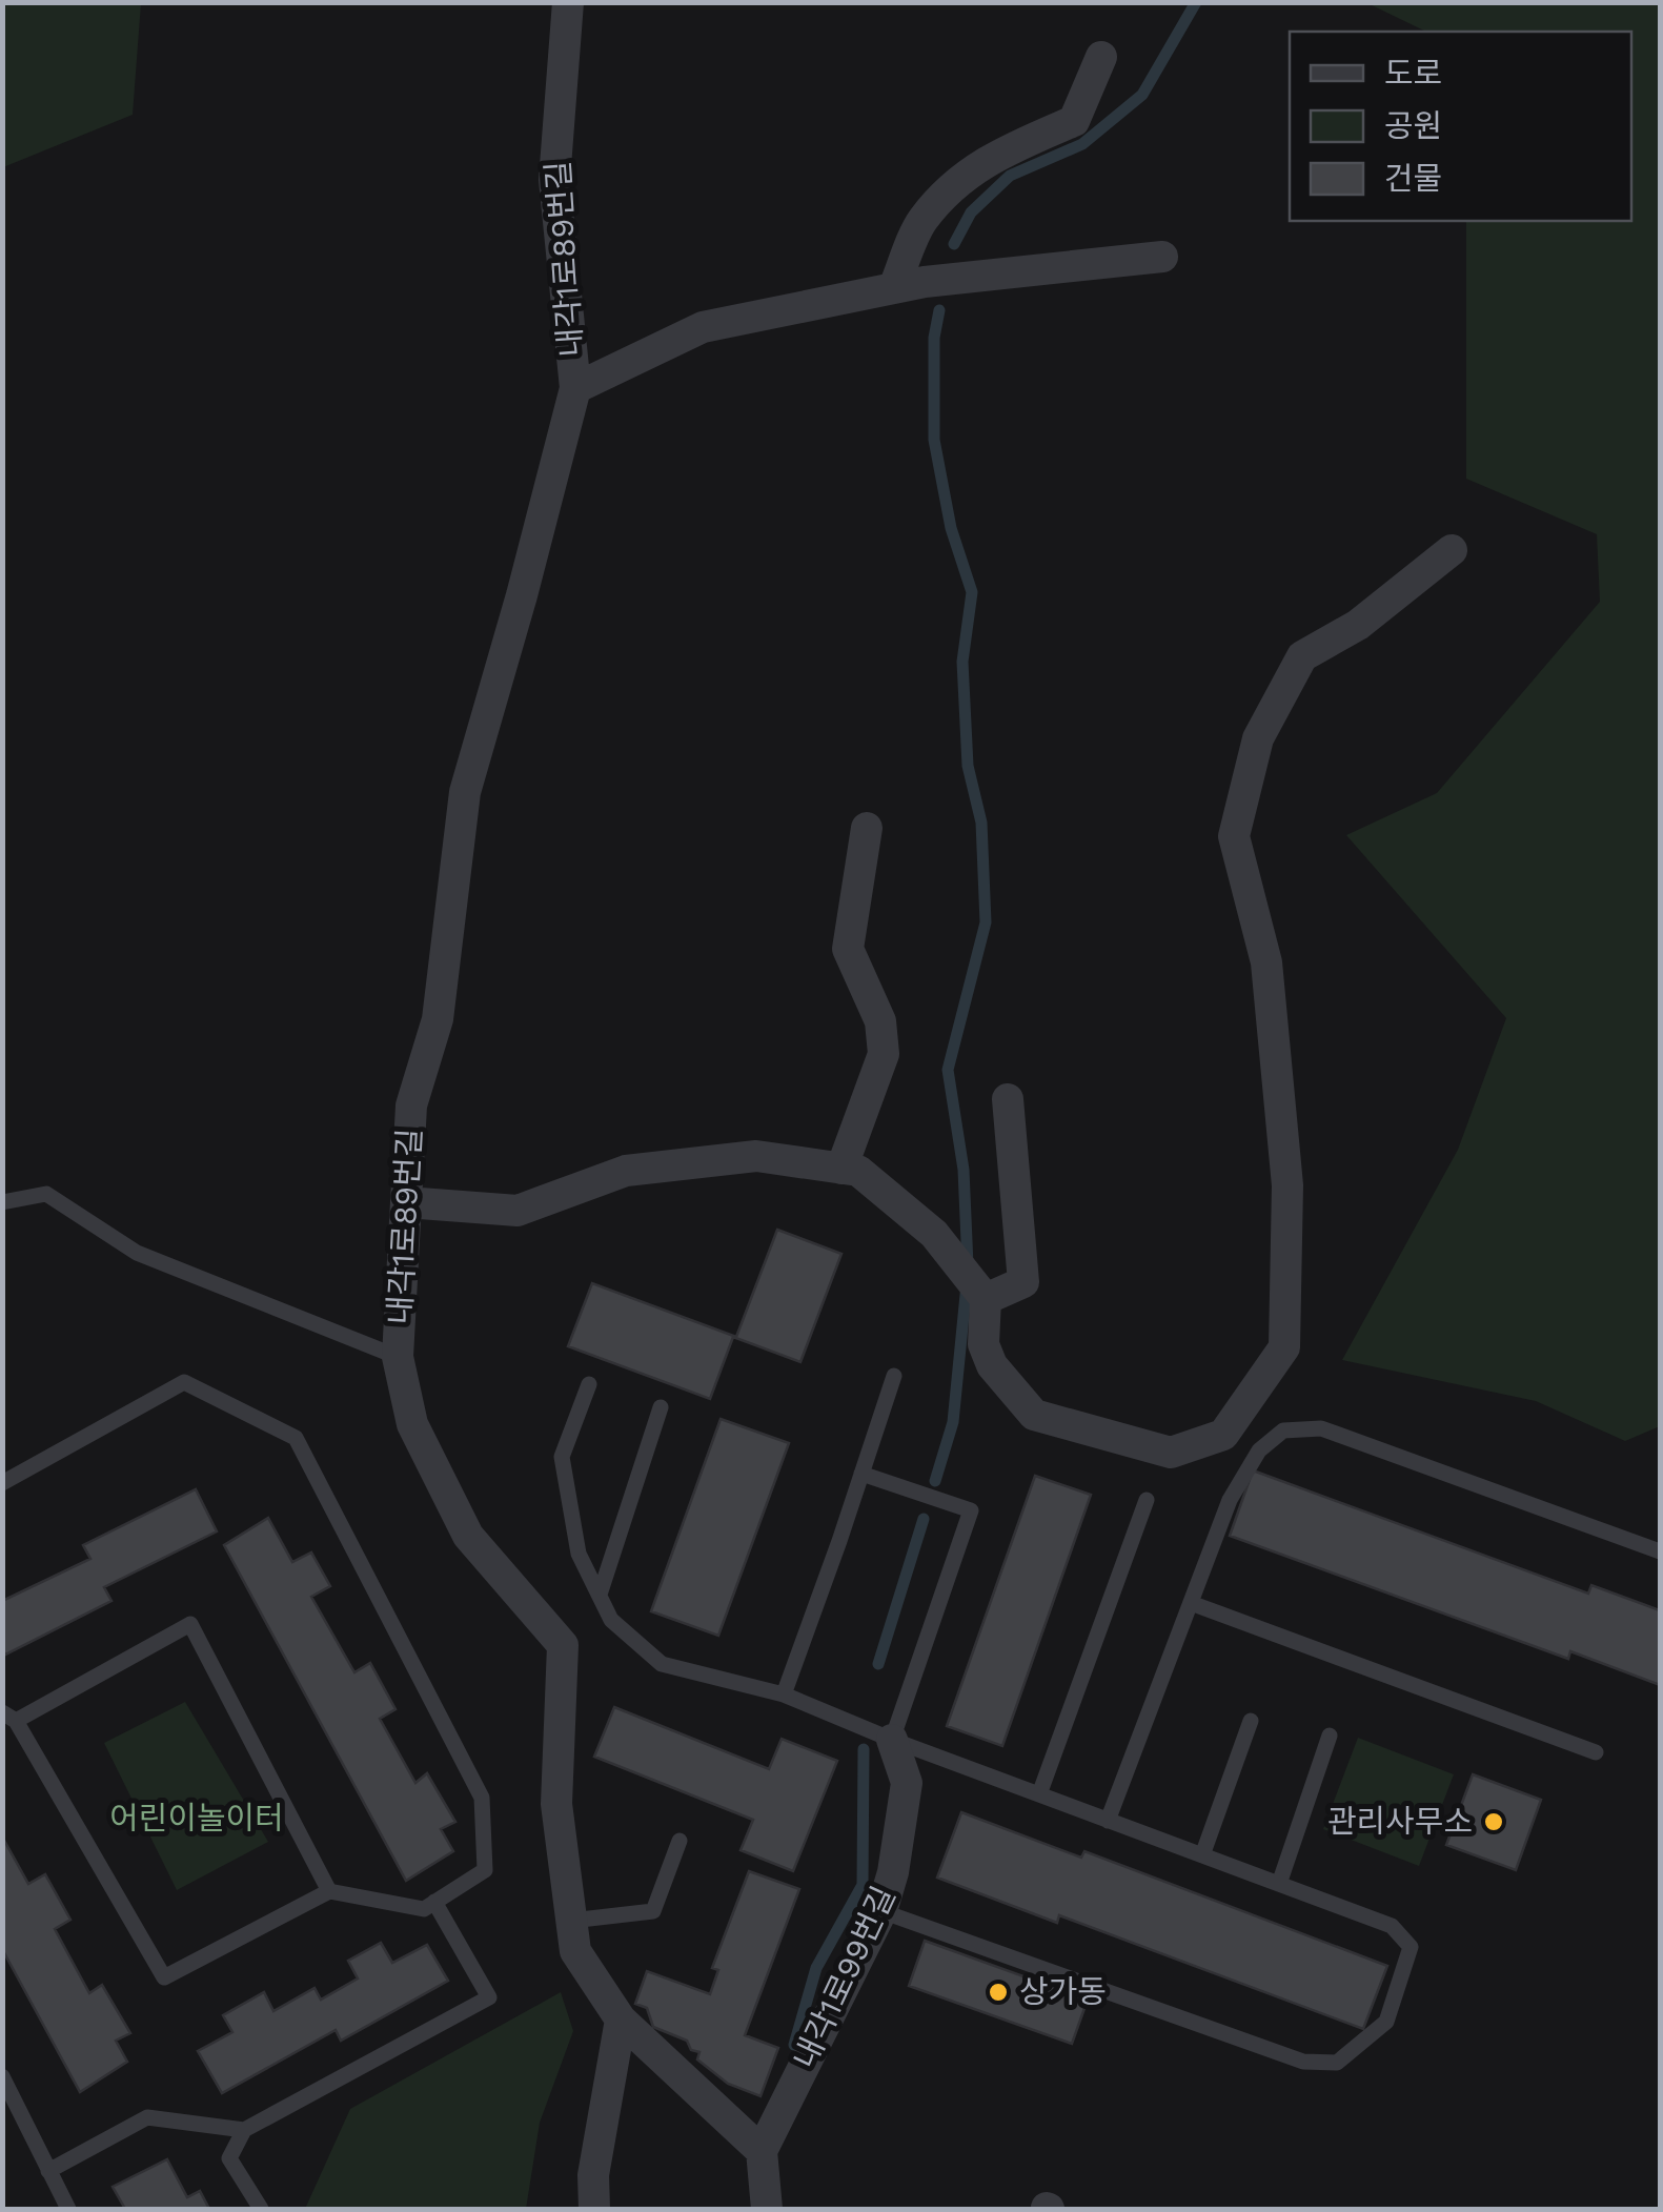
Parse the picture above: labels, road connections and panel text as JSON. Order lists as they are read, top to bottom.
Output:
{
  "streets": {
    "street": ["내각1로89번길", "내각1로99번길"]
  },
  "crossings": [
    ["내각1로89번길", "내각1로99번길"]
  ],
  "parks": ["어린이놀이터"],
  "places": ["관리사무소", "상가동"],
  "legend": ["도로", "공원", "건물"]
}
